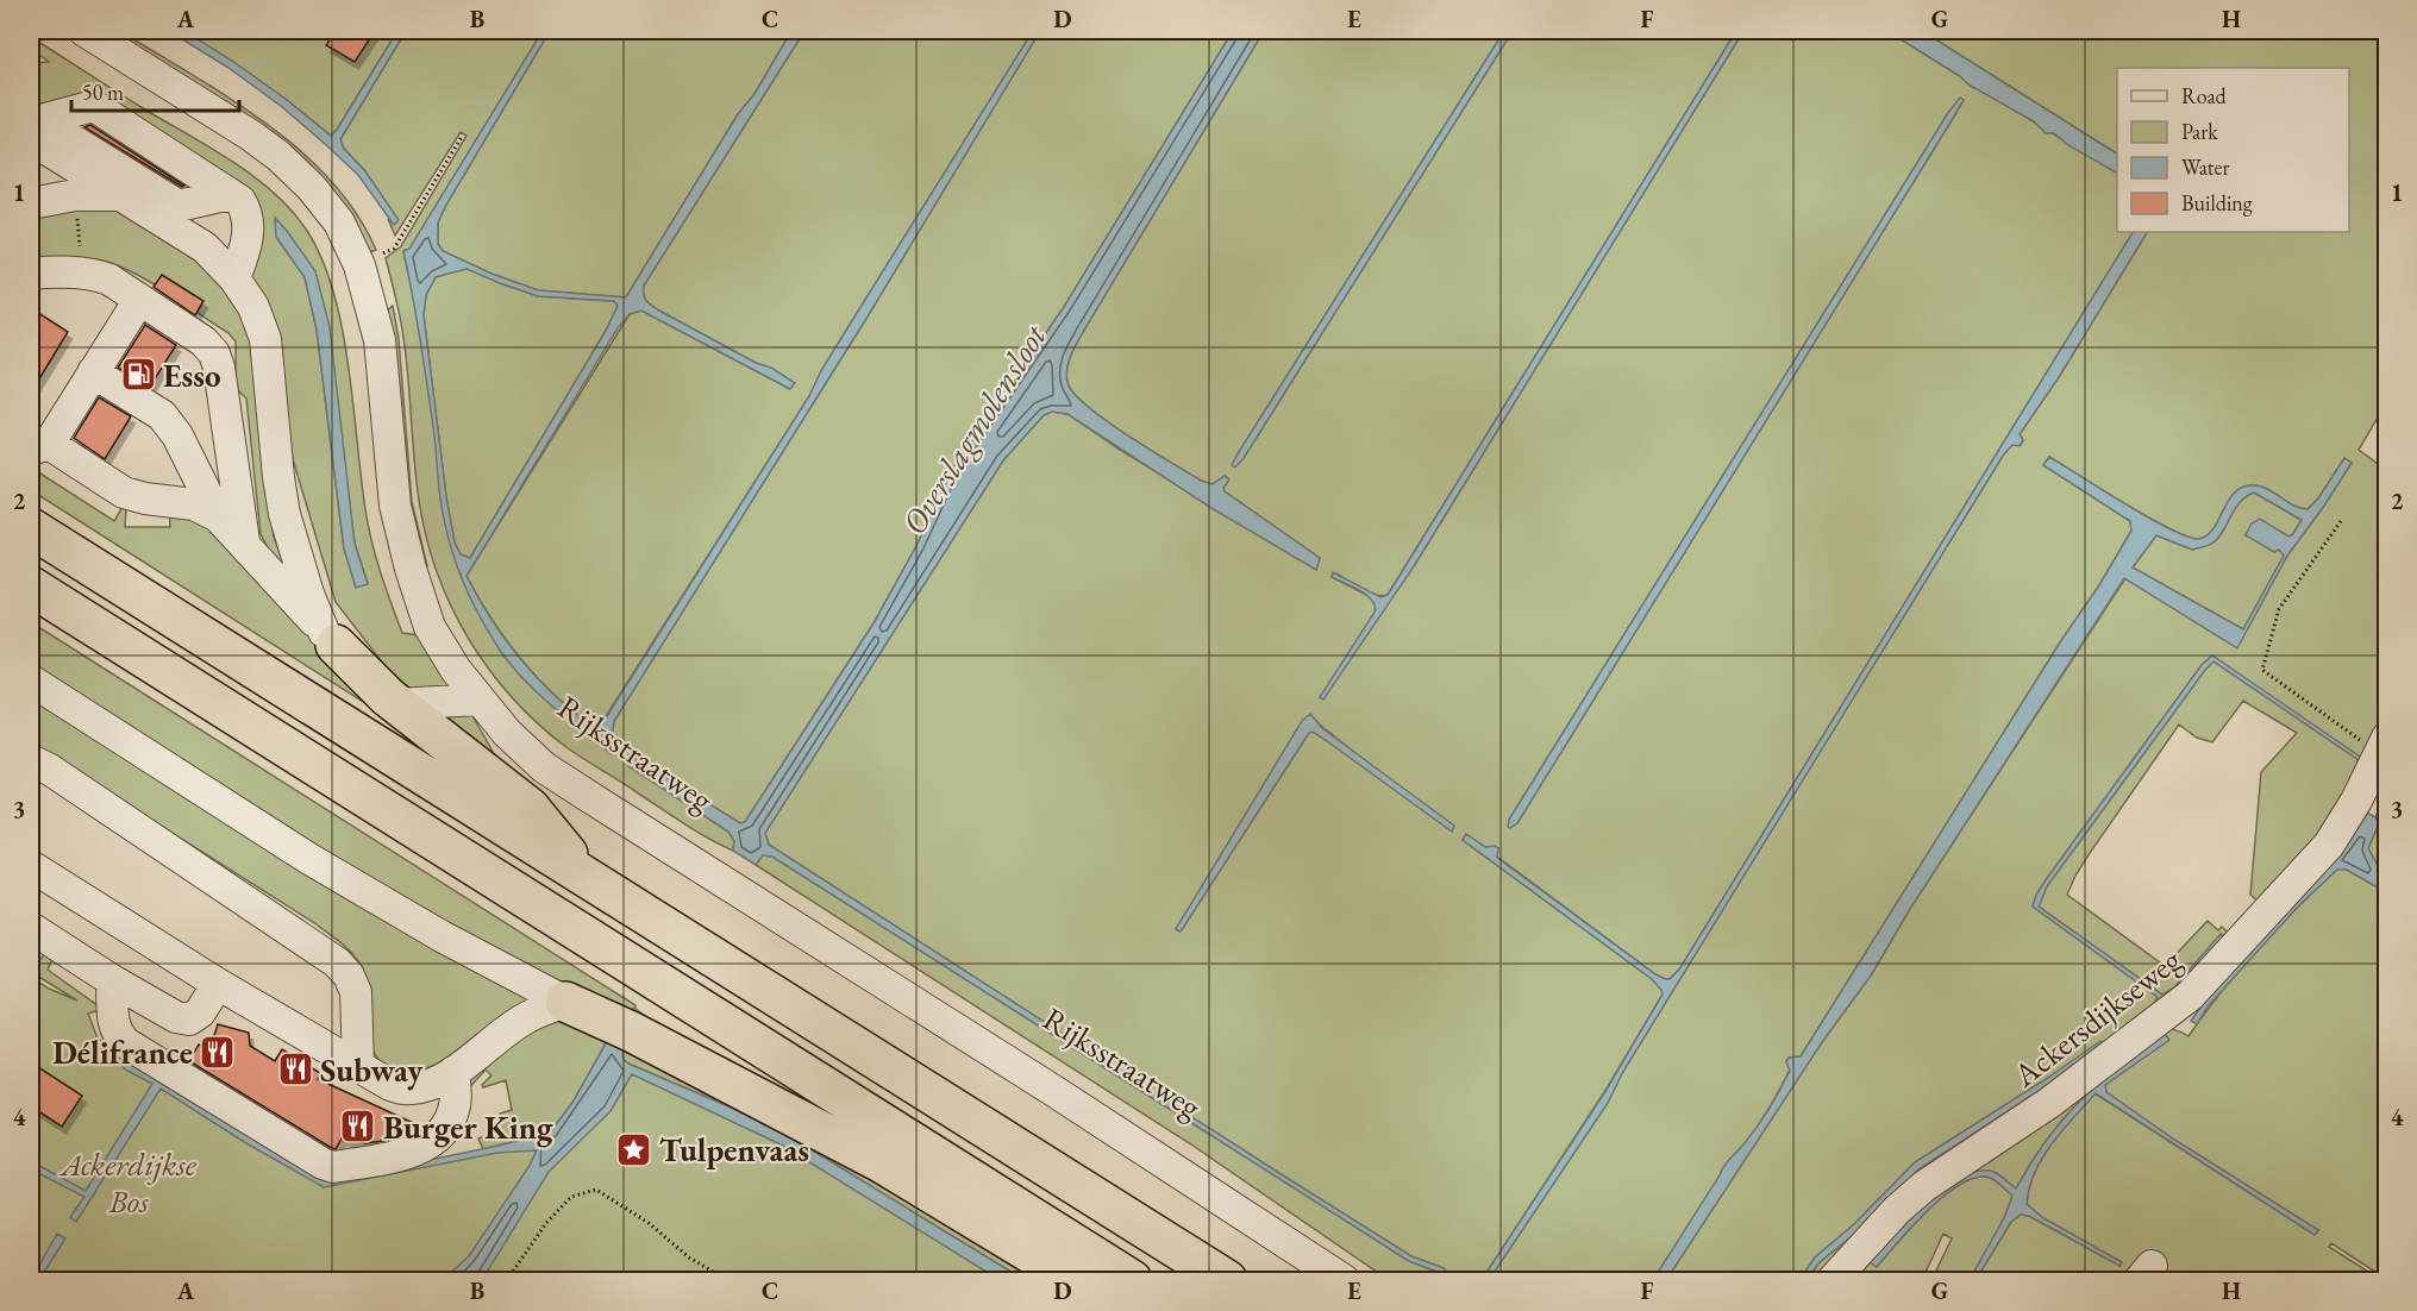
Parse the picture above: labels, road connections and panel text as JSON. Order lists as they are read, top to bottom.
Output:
{
  "streets": {
    "street": ["Rijksstraatweg", "Ackersdijkseweg"]
  },
  "water": ["Overslagmolensloot"],
  "parks": ["Ackerdijkse Bos"],
  "places": {
    "fuel station": ["Esso"],
    "restaurant": ["Délifrance", "Subway", "Burger King"],
    "place": ["Tulpenvaas"]
  },
  "legend": [
    "Road",
    "Park",
    "Water",
    "Building"
  ],
  "scale_bar": "50 m",
  "grid": {
    "columns": [
      "A",
      "B",
      "C",
      "D",
      "E",
      "F",
      "G",
      "H"
    ],
    "rows": [
      "1",
      "2",
      "3",
      "4"
    ]
  }
}
